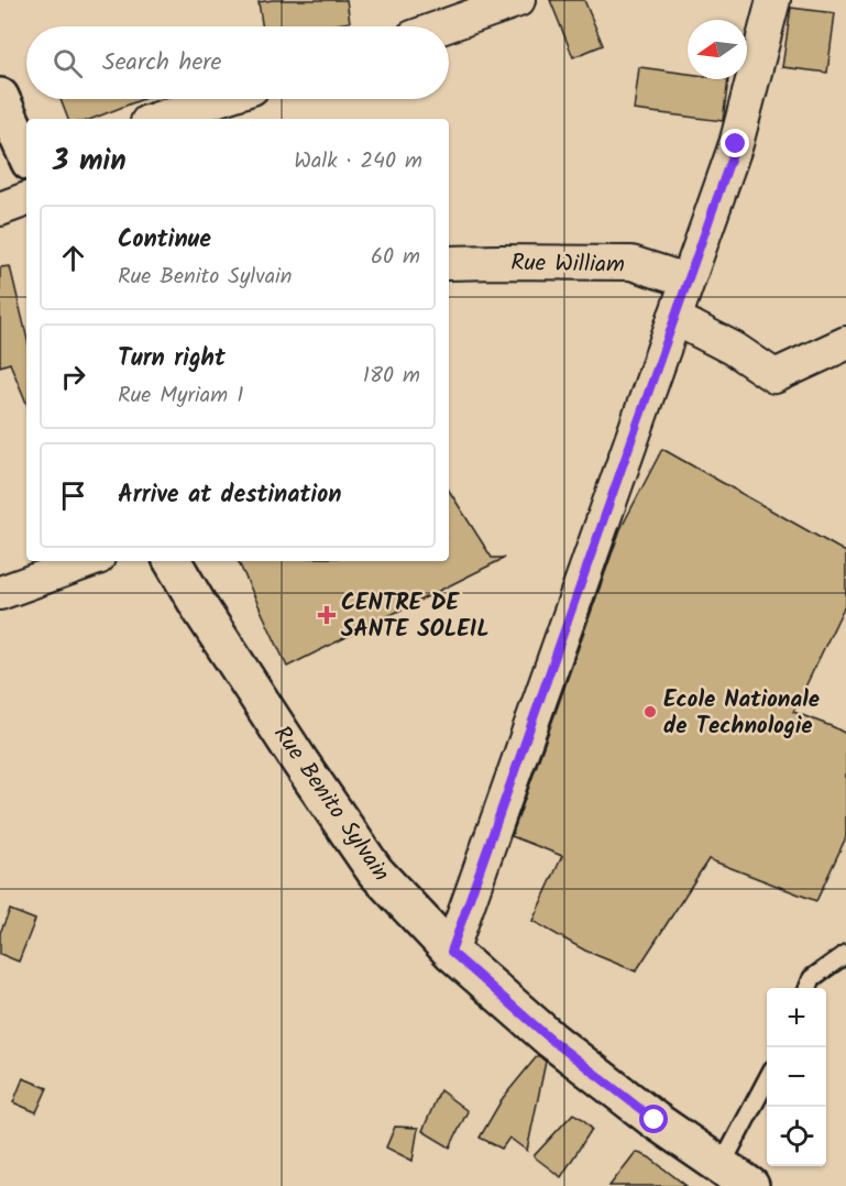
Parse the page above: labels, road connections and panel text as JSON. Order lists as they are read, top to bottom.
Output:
{
  "streets": {
    "main road": ["Rue Benito Sylvain"],
    "street": ["Rue William"]
  },
  "places": {
    "health": ["CENTRE DE SANTE SOLEIL"],
    "other": ["Ecole Nationale de Technologie"]
  },
  "north": "left",
  "page": {
    "search": "Search here",
    "heading": ["3 min", "Walk · 240 m"],
    "list": [
      ["Continue", "Rue Benito Sylvain", "60 m"],
      ["Turn right", "Rue Myriam 1", "180 m"],
      "Arrive at destination"
    ],
    "map_buttons": ["+", "−"]
  }
}
